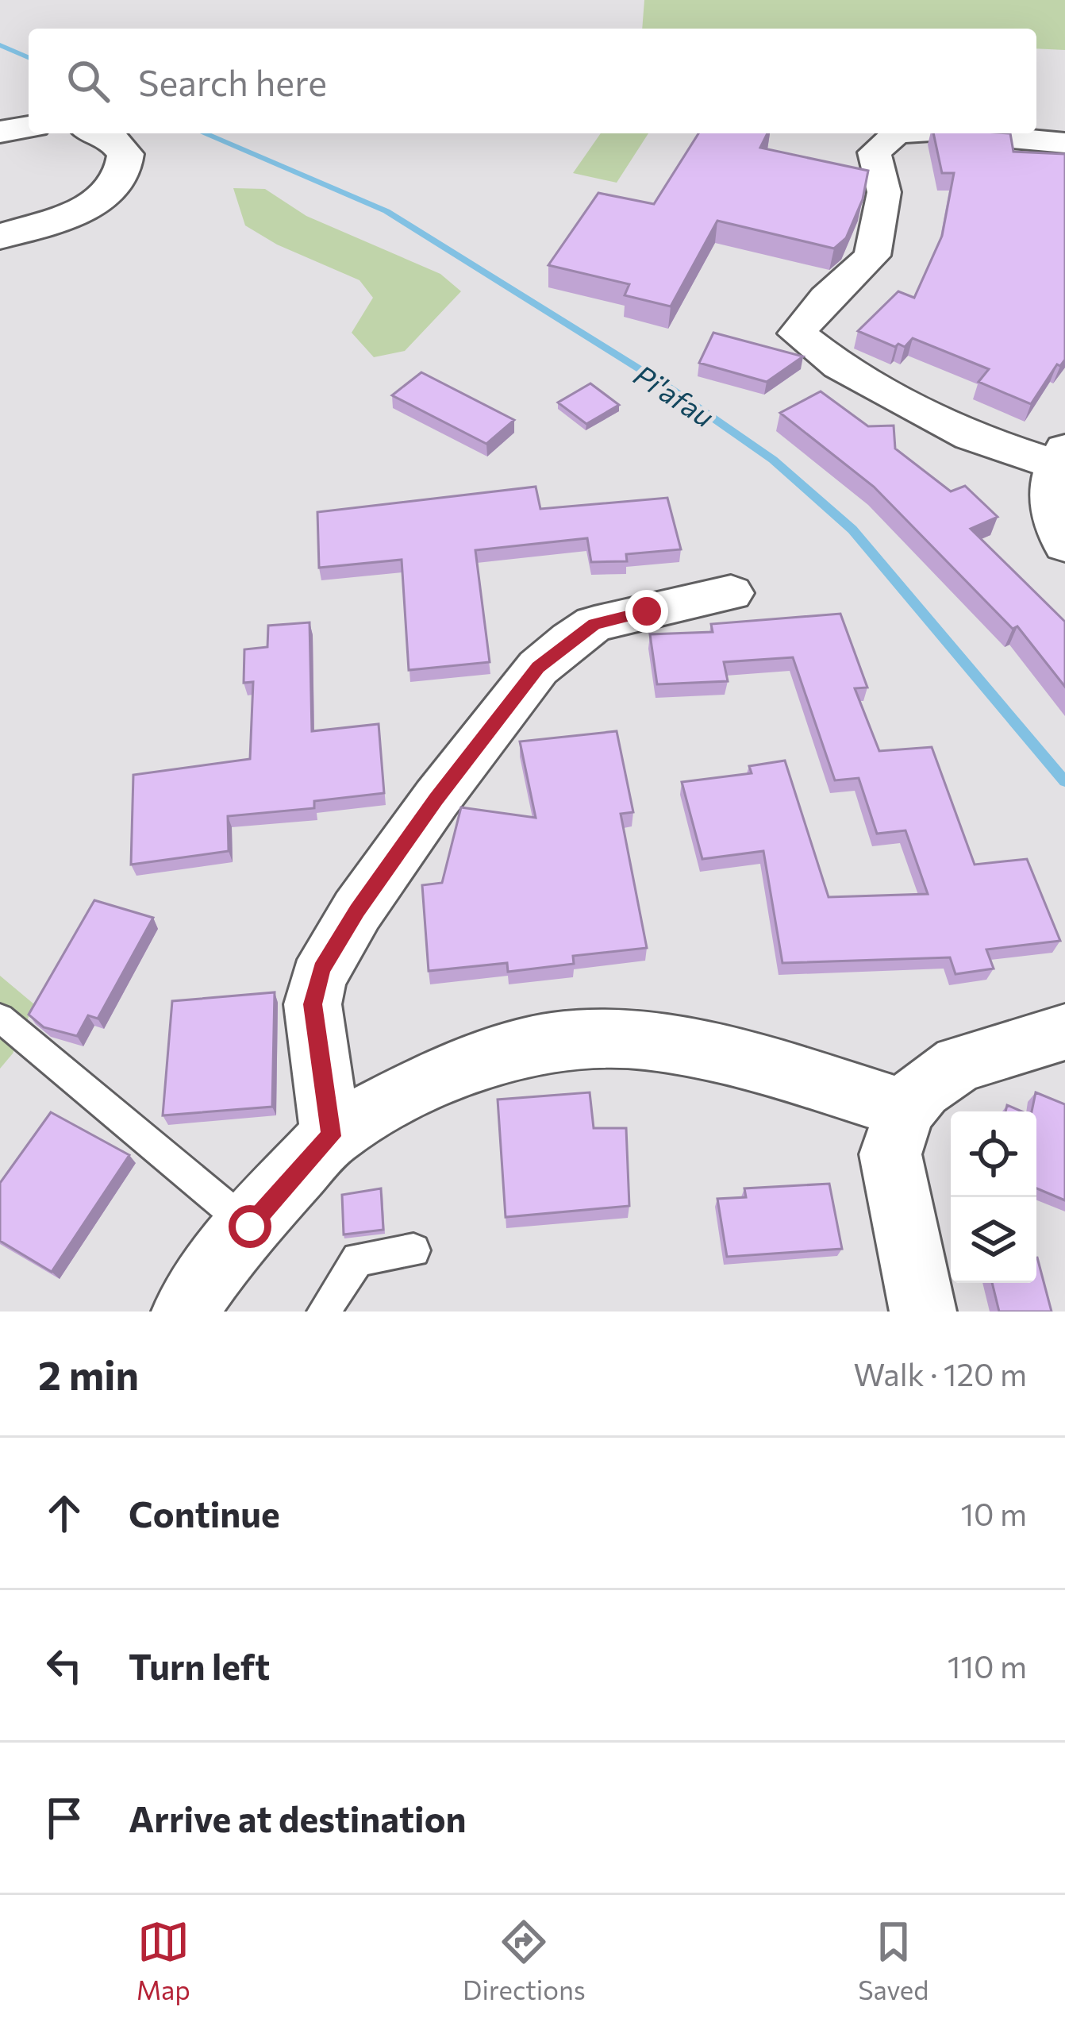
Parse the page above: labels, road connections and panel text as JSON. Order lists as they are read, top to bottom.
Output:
{
  "water": ["Pi'afau"],
  "page": {
    "search": "Search here",
    "heading": ["2 min", "Walk · 120 m"],
    "list": [
      ["Continue", "10 m"],
      ["Turn left", "110 m"],
      "Arrive at destination"
    ],
    "nav": ["Map", "Directions", "Saved"]
  }
}
